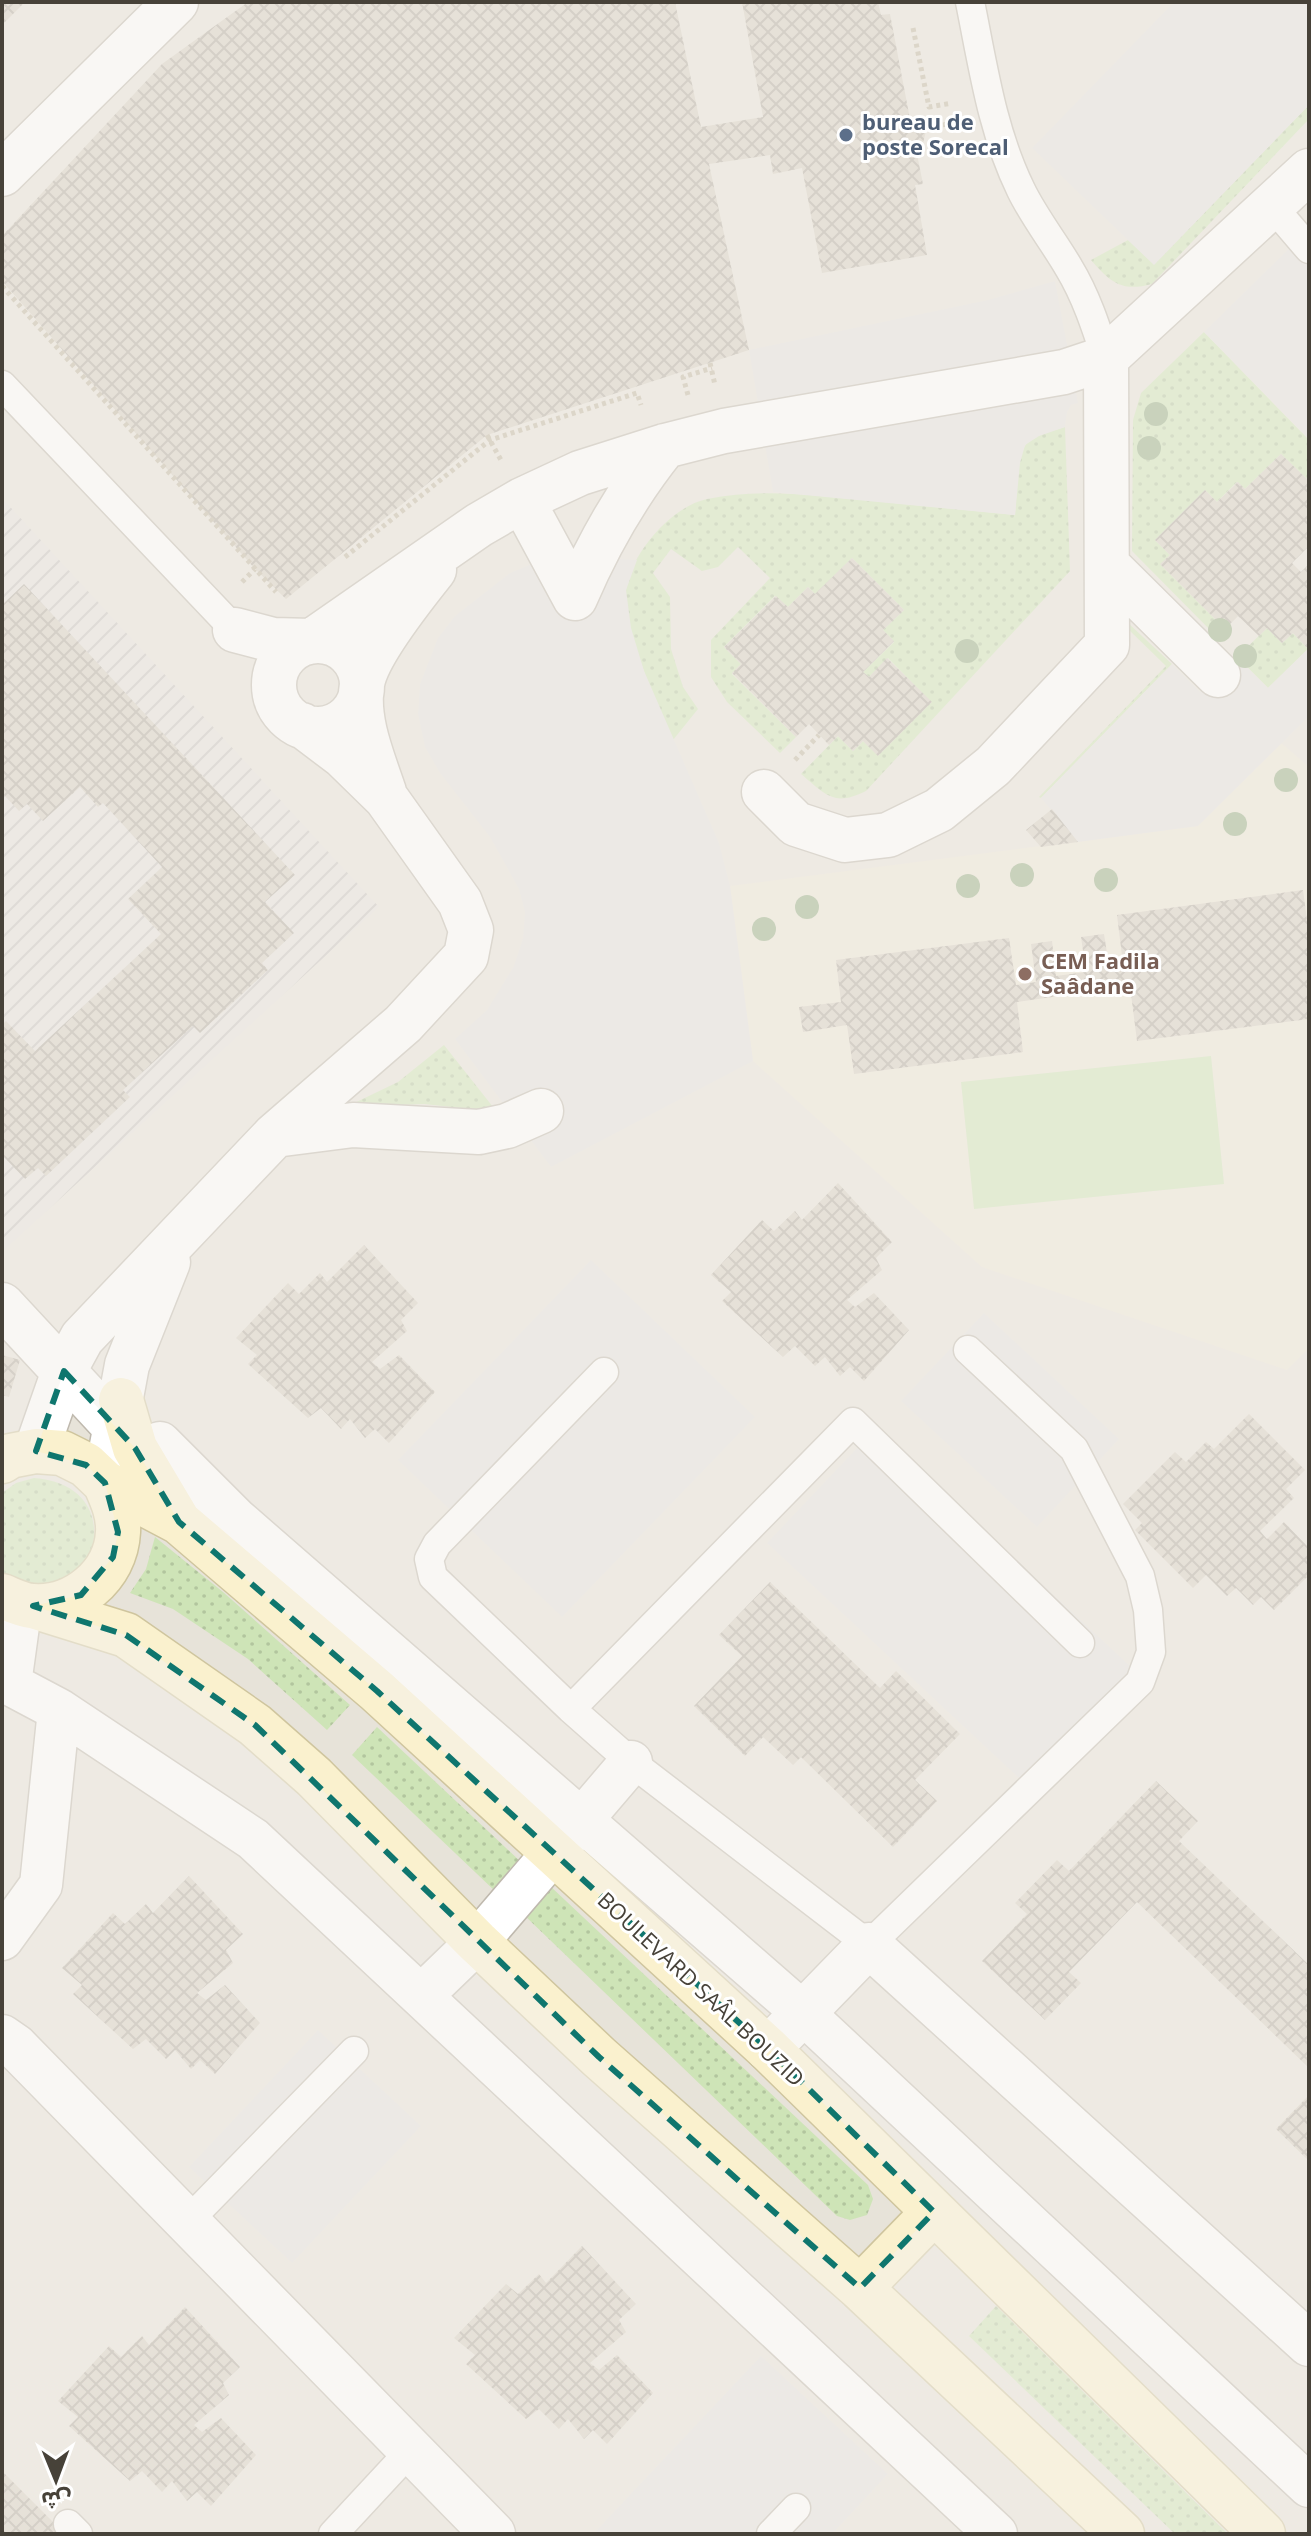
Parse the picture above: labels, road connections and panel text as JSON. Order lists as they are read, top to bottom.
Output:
{
  "streets": {
    "main road": ["BOULEVARD SAÂL BOUZID"]
  },
  "places": ["bureau de poste Sorecal", "CEM Fadila Saâdane"],
  "north": "bottom"
}
